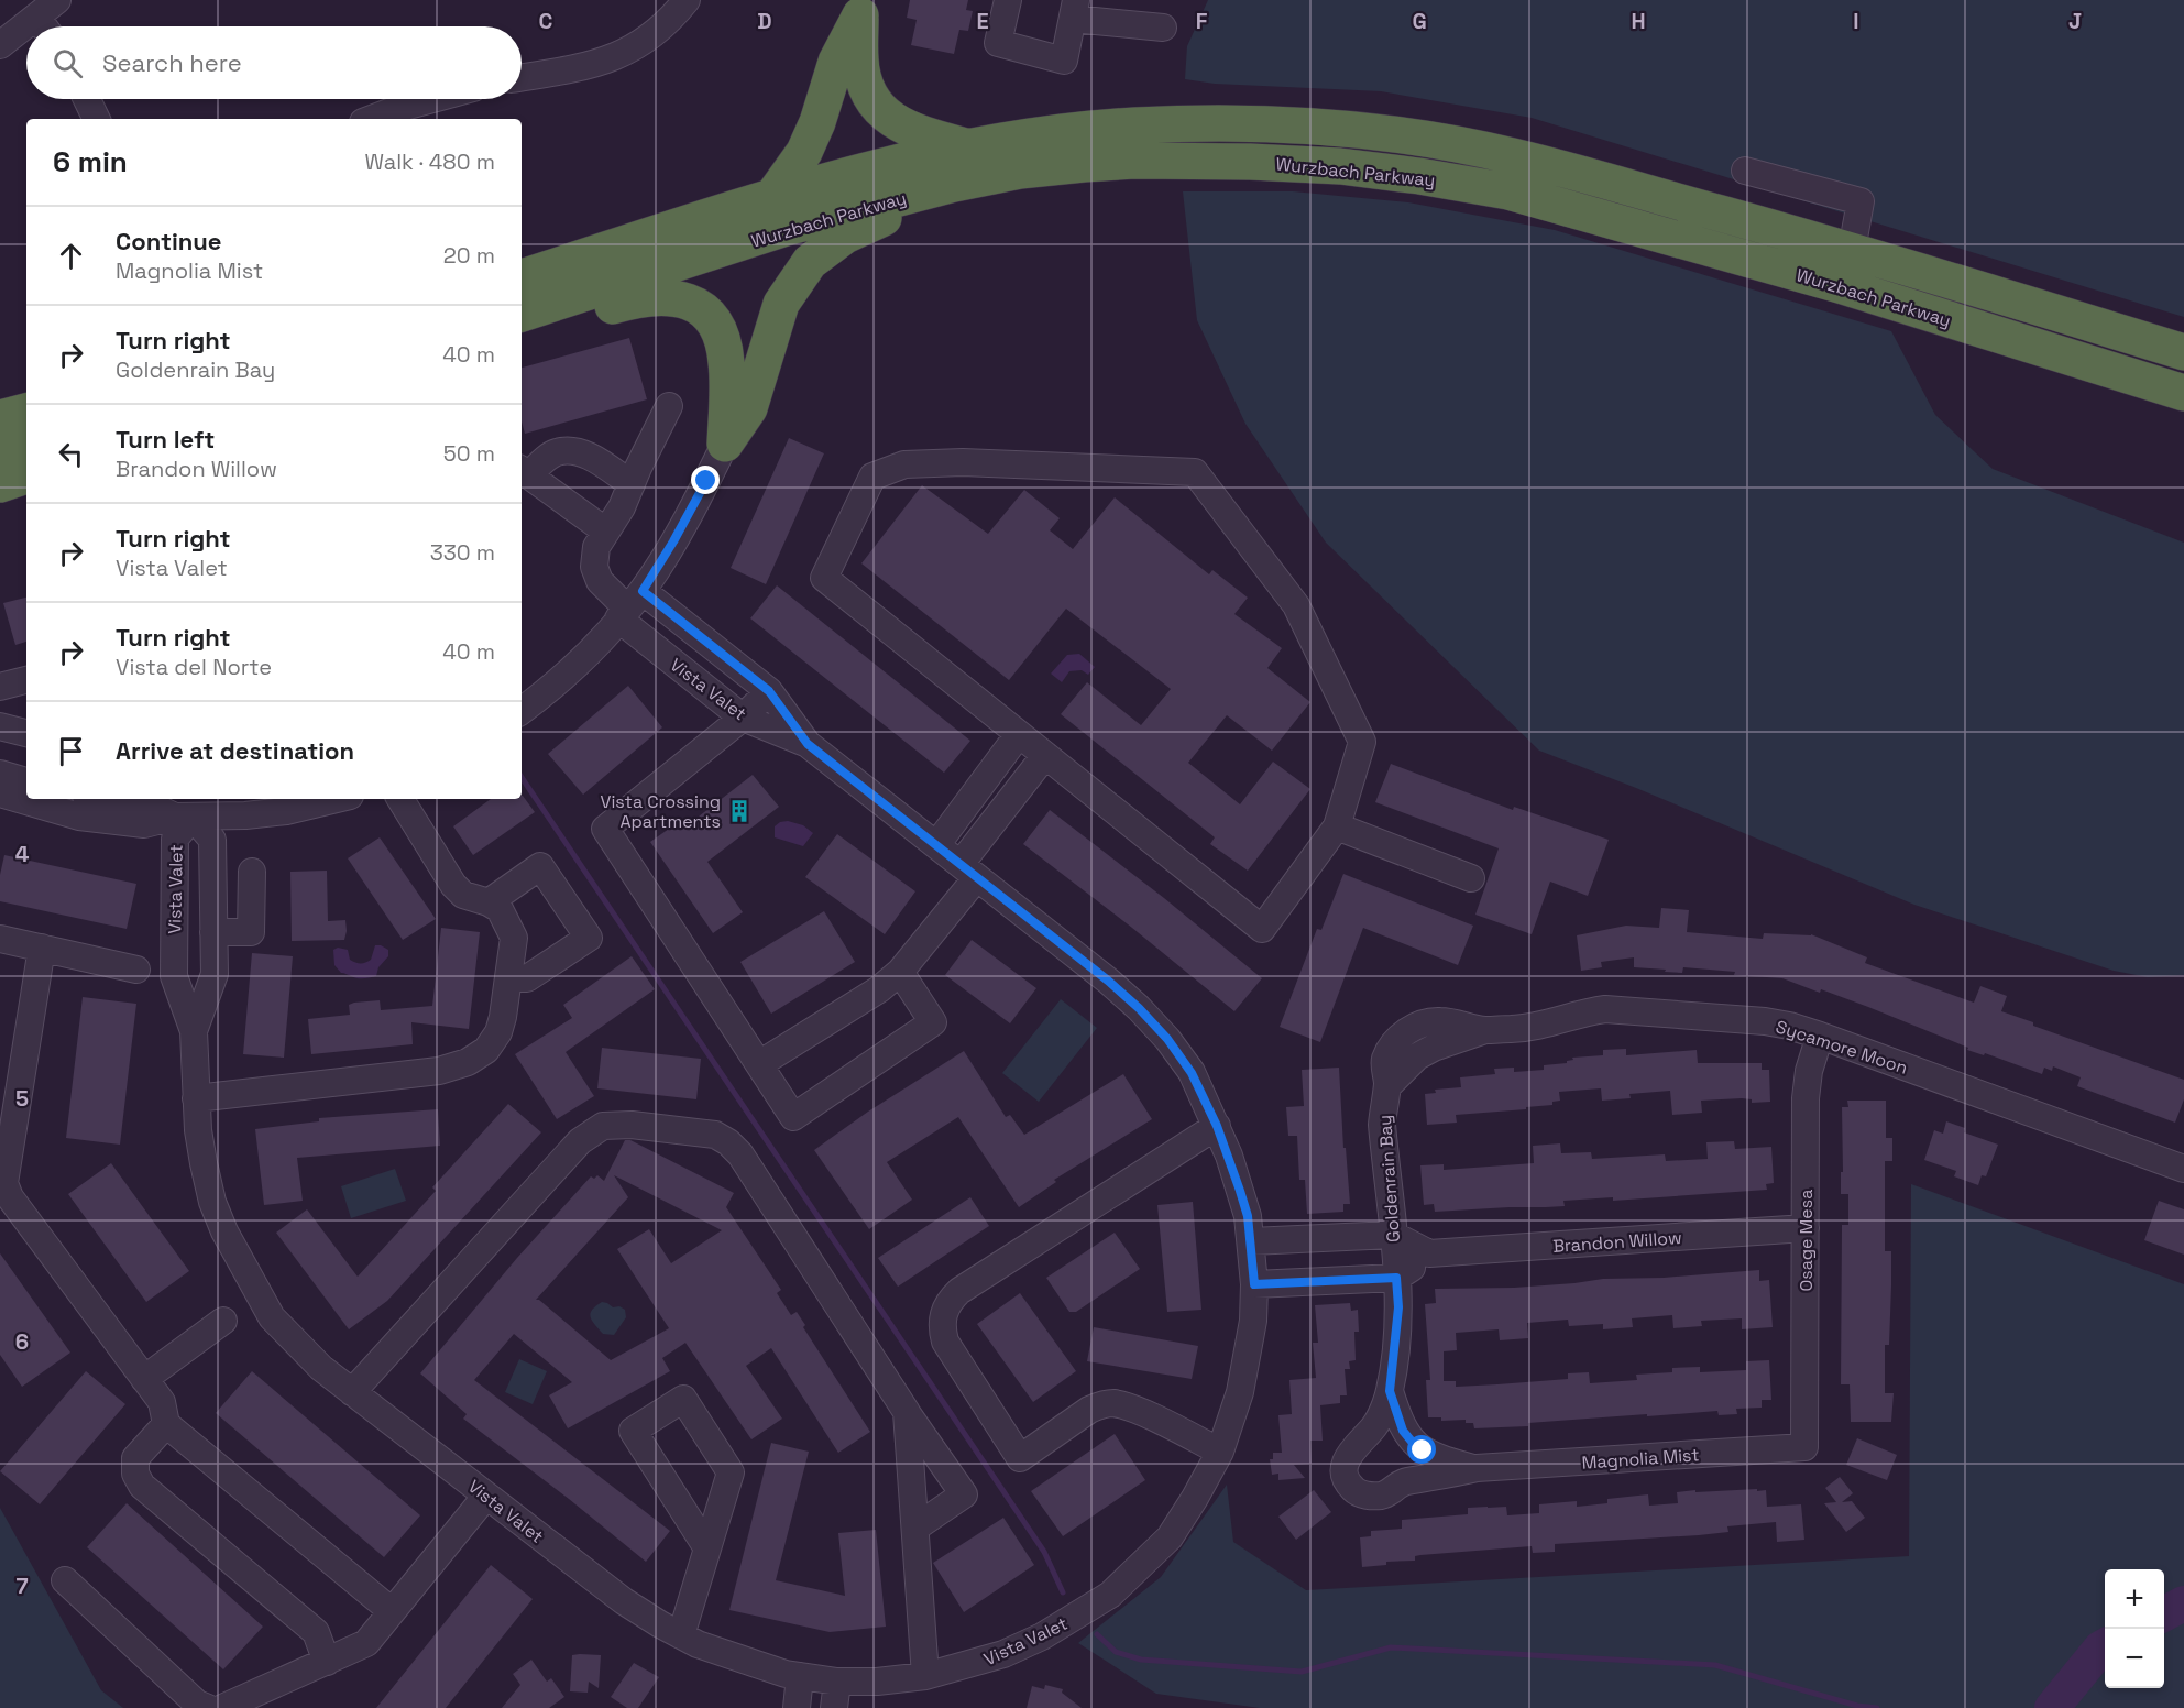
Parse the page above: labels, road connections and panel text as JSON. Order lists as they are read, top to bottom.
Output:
{
  "streets": {
    "highway": ["Wurzbach Parkway"],
    "street": [
      "Vista Valet",
      "Sycamore Moon",
      "Goldenrain Bay",
      "Osage Mesa",
      "Brandon Willow",
      "Magnolia Mist"
    ]
  },
  "crossings": [
    ["Sycamore Moon", "Goldenrain Bay"],
    ["Sycamore Moon", "Osage Mesa"],
    ["Goldenrain Bay", "Magnolia Mist"],
    ["Osage Mesa", "Brandon Willow"],
    ["Osage Mesa", "Magnolia Mist"]
  ],
  "places": {
    "building": ["Vista Crossing Apartments"]
  },
  "page": {
    "search": "Search here",
    "heading": ["6 min", "Walk · 480 m"],
    "list": [
      ["Continue", "Magnolia Mist", "20 m"],
      ["Turn right", "Goldenrain Bay", "40 m"],
      ["Turn left", "Brandon Willow", "50 m"],
      ["Turn right", "Vista Valet", "330 m"],
      ["Turn right", "Vista del Norte", "40 m"],
      "Arrive at destination"
    ],
    "map_buttons": ["+", "−"]
  },
  "grid": {
    "columns": [
      "C",
      "D",
      "E",
      "F",
      "G",
      "H",
      "I",
      "J"
    ],
    "rows": [
      "4",
      "5",
      "6",
      "7"
    ]
  }
}
